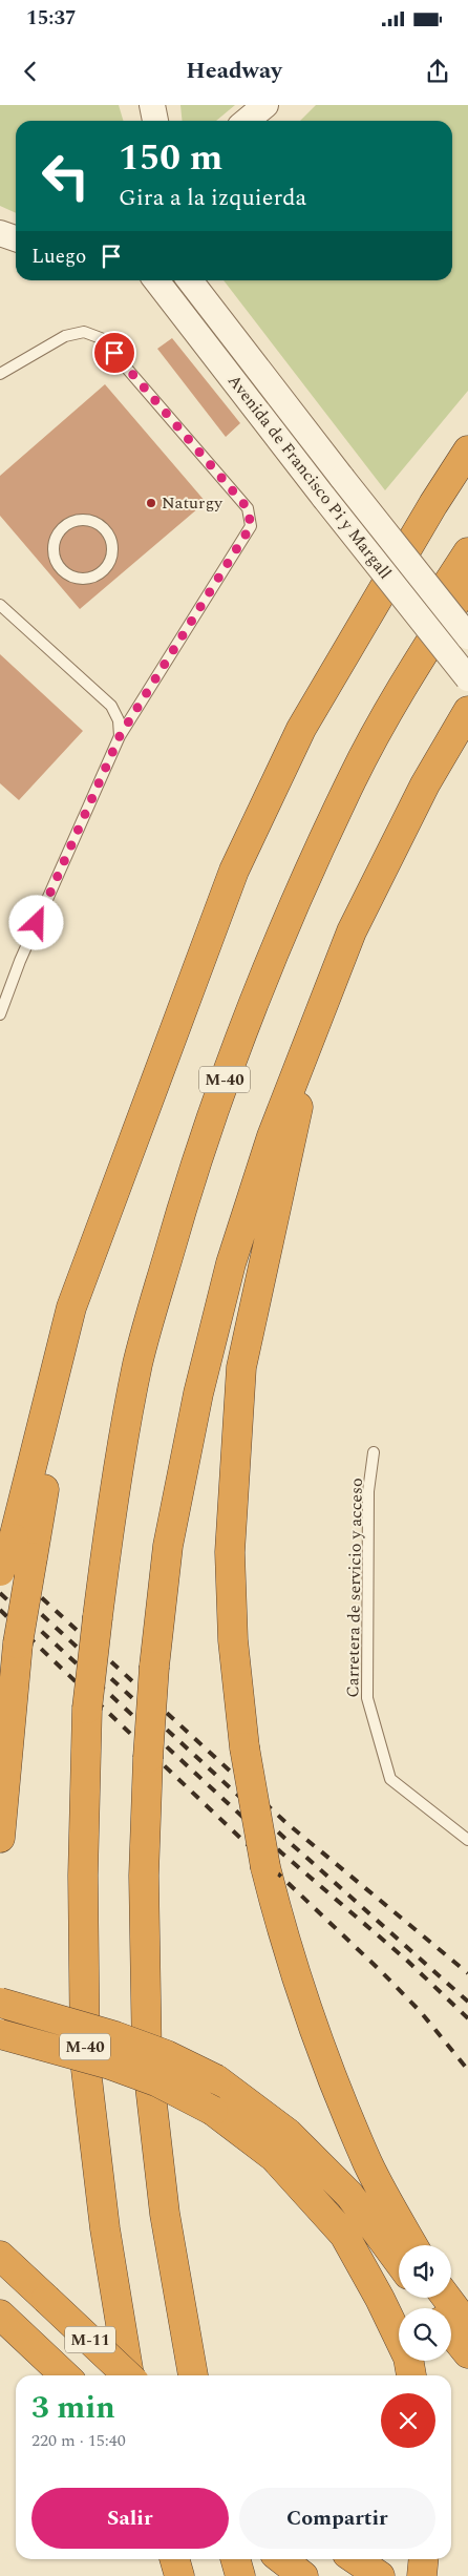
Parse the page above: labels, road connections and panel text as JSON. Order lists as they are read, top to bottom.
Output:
{
  "streets": {
    "highway": ["M-40", "M-11"],
    "street": ["Avenida de Francisco Pi y Margall"],
    "lane": ["Carretera de servicio y acceso"]
  },
  "places": ["Naturgy"],
  "page": {
    "status": "15:37",
    "header": "Headway",
    "turn": ["150 m", "Gira a la izquierda"],
    "then": "Luego",
    "heading": ["3 min", "220 m · 15:40"],
    "buttons": ["Salir", "Compartir"]
  }
}
